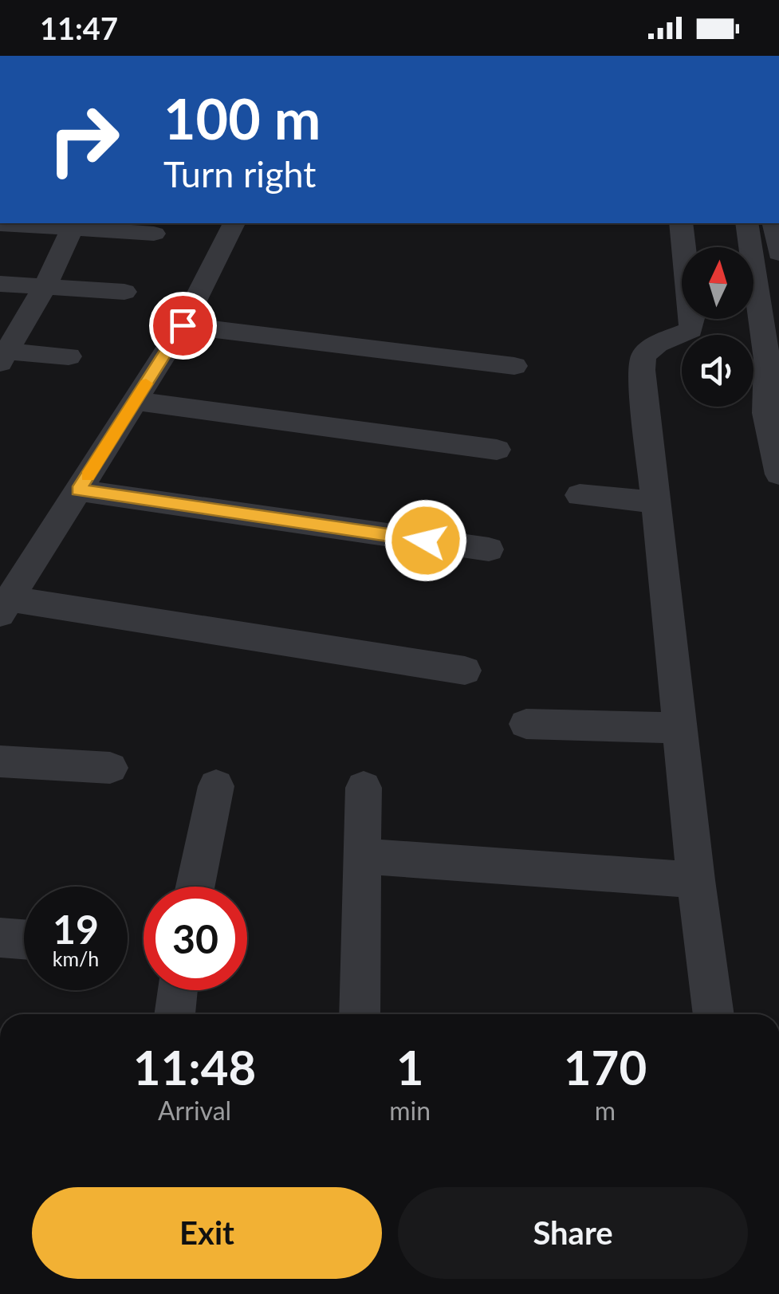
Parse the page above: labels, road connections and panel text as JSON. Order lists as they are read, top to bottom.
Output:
{
  "north": "top",
  "page": {
    "status": "11:47",
    "turn": ["100 m", "Turn right"],
    "speed": "19 km/h",
    "limit": "30",
    "eta": [
      "11:48",
      "Arrival",
      "1",
      "min",
      "170",
      "m"
    ],
    "buttons": ["Exit", "Share"]
  }
}
